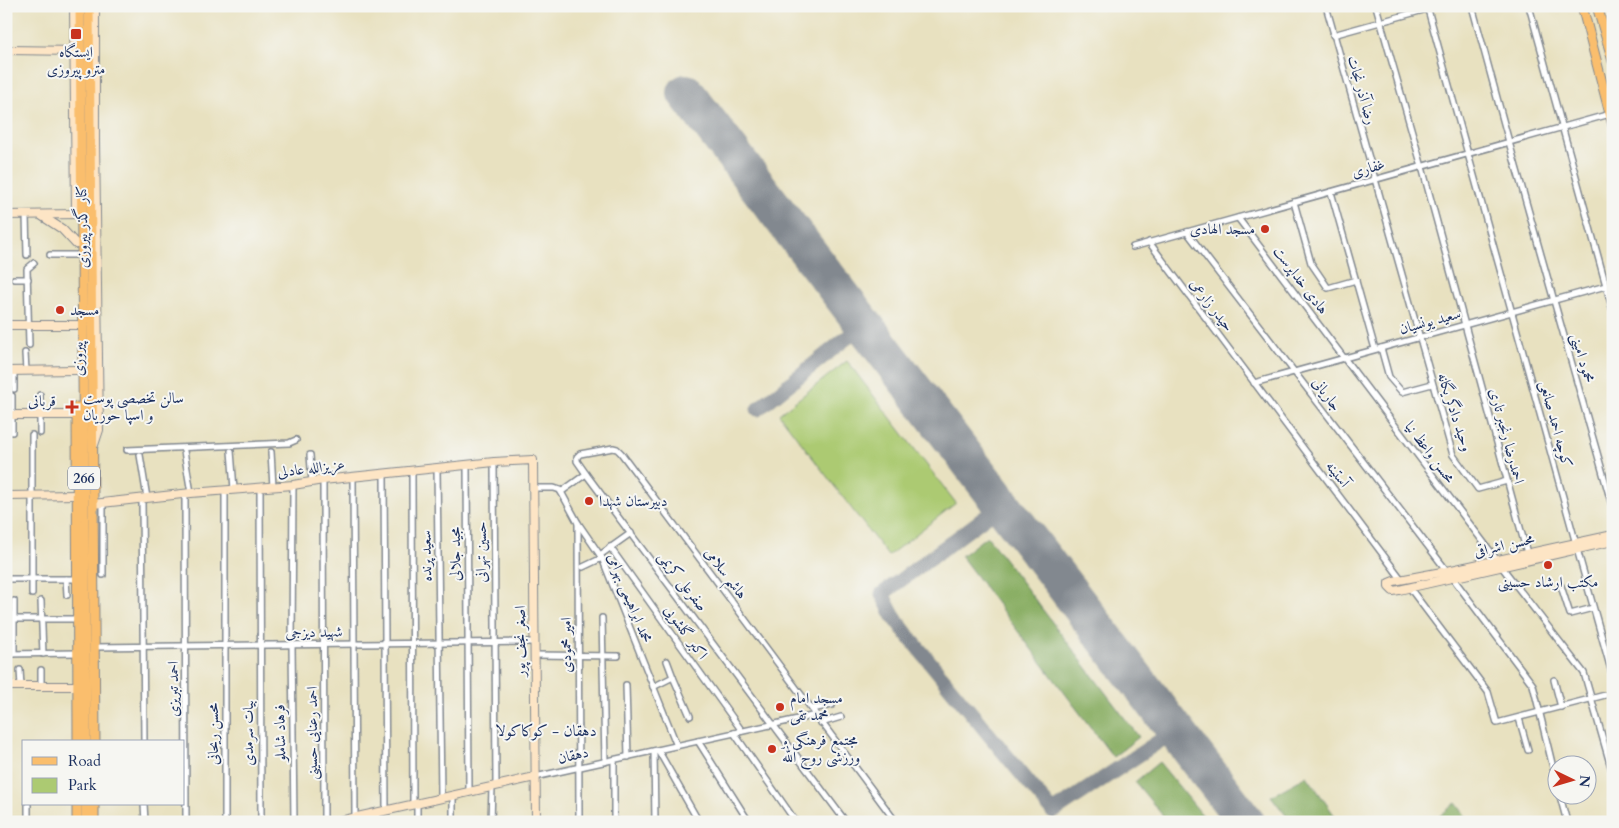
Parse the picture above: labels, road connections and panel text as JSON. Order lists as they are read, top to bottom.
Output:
{
  "streets": {
    "main road": [
      "کنار گذر پیروزی",
      "پیروزی",
      "قربانی",
      "عزیزالله عادلی",
      "266",
      "محسن اشراقی",
      "اصغر نجف پور",
      "دهقان"
    ],
    "street": [
      "رضا آذر نجات",
      "غفاری",
      "هادی خداپرست",
      "حیدر زارعی",
      "سعید یونسیان",
      "محمود امینی",
      "جاریانی",
      "وحید دادگر یگانه",
      "کوچه احمد صانعی",
      "احمدرضا رنجبر تاری",
      "محسن واعظ نیا",
      "آستینه",
      "حسین تهرانی",
      "مجید جلالی",
      "سعید پرنده",
      "هاشم سلامی",
      "صفرعلی کریمی",
      "محمد ابراهیمی بهرامی",
      "شهید دیزجی",
      "اکبر گلشویی",
      "امیر محمودی",
      "احمد تبریزی",
      "بیات سرمدی",
      "فرهاد شاملو",
      "احمد رعنایی حسینی",
      "محسن ریحانی"
    ]
  },
  "crossings": [
    ["رضا آذر نجات", "غفاری"],
    ["رضا آذر نجات", "سعید یونسیان"],
    ["رضا آذر نجات", "وحید دادگر یگانه"],
    ["غفاری", "هادی خداپرست"],
    ["غفاری", "حیدر زارعی"],
    ["غفاری", "محمود امینی"],
    ["غفاری", "جاریانی"],
    ["غفاری", "کوچه احمد صانعی"],
    ["غفاری", "احمدرضا رنجبر تاری"],
    ["کنار گذر پیروزی", "پیروزی"],
    ["هادی خداپرست", "سعید یونسیان"],
    ["هادی خداپرست", "محسن واعظ نیا"],
    ["حیدر زارعی", "سعید یونسیان"],
    ["حیدر زارعی", "آستینه"],
    ["سعید یونسیان", "محمود امینی"],
    ["سعید یونسیان", "جاریانی"],
    ["سعید یونسیان", "وحید دادگر یگانه"],
    ["سعید یونسیان", "کوچه احمد صانعی"],
    ["سعید یونسیان", "احمدرضا رنجبر تاری"],
    ["سعید یونسیان", "محسن واعظ نیا"],
    ["سعید یونسیان", "آستینه"],
    ["پیروزی", "عزیزالله عادلی"],
    ["پیروزی", "شهید دیزجی"],
    ["جاریانی", "محسن اشراقی"],
    ["وحید دادگر یگانه", "احمدرضا رنجبر تاری"],
    ["کوچه احمد صانعی", "محسن اشراقی"],
    ["احمدرضا رنجبر تاری", "محسن اشراقی"],
    ["محسن واعظ نیا", "محسن اشراقی"],
    ["عزیزالله عادلی", "حسین تهرانی"],
    ["عزیزالله عادلی", "مجید جلالی"],
    ["عزیزالله عادلی", "سعید پرنده"],
    ["عزیزالله عادلی", "اصغر نجف پور"],
    ["عزیزالله عادلی", "احمد تبریزی"],
    ["عزیزالله عادلی", "بیات سرمدی"],
    ["عزیزالله عادلی", "فرهاد شاملو"],
    ["عزیزالله عادلی", "احمد رعنایی حسینی"],
    ["عزیزالله عادلی", "محسن ریحانی"],
    ["آستینه", "محسن اشراقی"],
    ["حسین تهرانی", "شهید دیزجی"],
    ["حسین تهرانی", "دهقان"],
    ["مجید جلالی", "شهید دیزجی"],
    ["مجید جلالی", "دهقان"],
    ["سعید پرنده", "شهید دیزجی"],
    ["سعید پرنده", "دهقان"],
    ["هاشم سلامی", "صفرعلی کریمی"],
    ["هاشم سلامی", "دهقان"],
    ["صفرعلی کریمی", "دهقان"],
    ["محمد ابراهیمی بهرامی", "امیر محمودی"],
    ["محمد ابراهیمی بهرامی", "دهقان"],
    ["شهید دیزجی", "اصغر نجف پور"],
    ["شهید دیزجی", "احمد تبریزی"],
    ["شهید دیزجی", "بیات سرمدی"],
    ["شهید دیزجی", "فرهاد شاملو"],
    ["شهید دیزجی", "احمد رعنایی حسینی"],
    ["شهید دیزجی", "محسن ریحانی"],
    ["اکبر گلشویی", "دهقان"],
    ["اصغر نجف پور", "دهقان"],
    ["امیر محمودی", "دهقان"]
  ],
  "districts": ["دهقان - کوکاکولا"],
  "places": {
    "transit": ["ایستگاه مترو پیروزی"],
    "other": [
      "مسجد الهادی",
      "مسجد",
      "دبیرستان شهدا",
      "مکتب ارشاد حسینی",
      "مسجد امام محمد تقی",
      "مجتمع فرهنگی و ورزشی روح الله"
    ],
    "health": ["سالن تخصصی پوست و اسپا حوریان"]
  },
  "legend": ["Road", "Park"],
  "north": "right"
}
